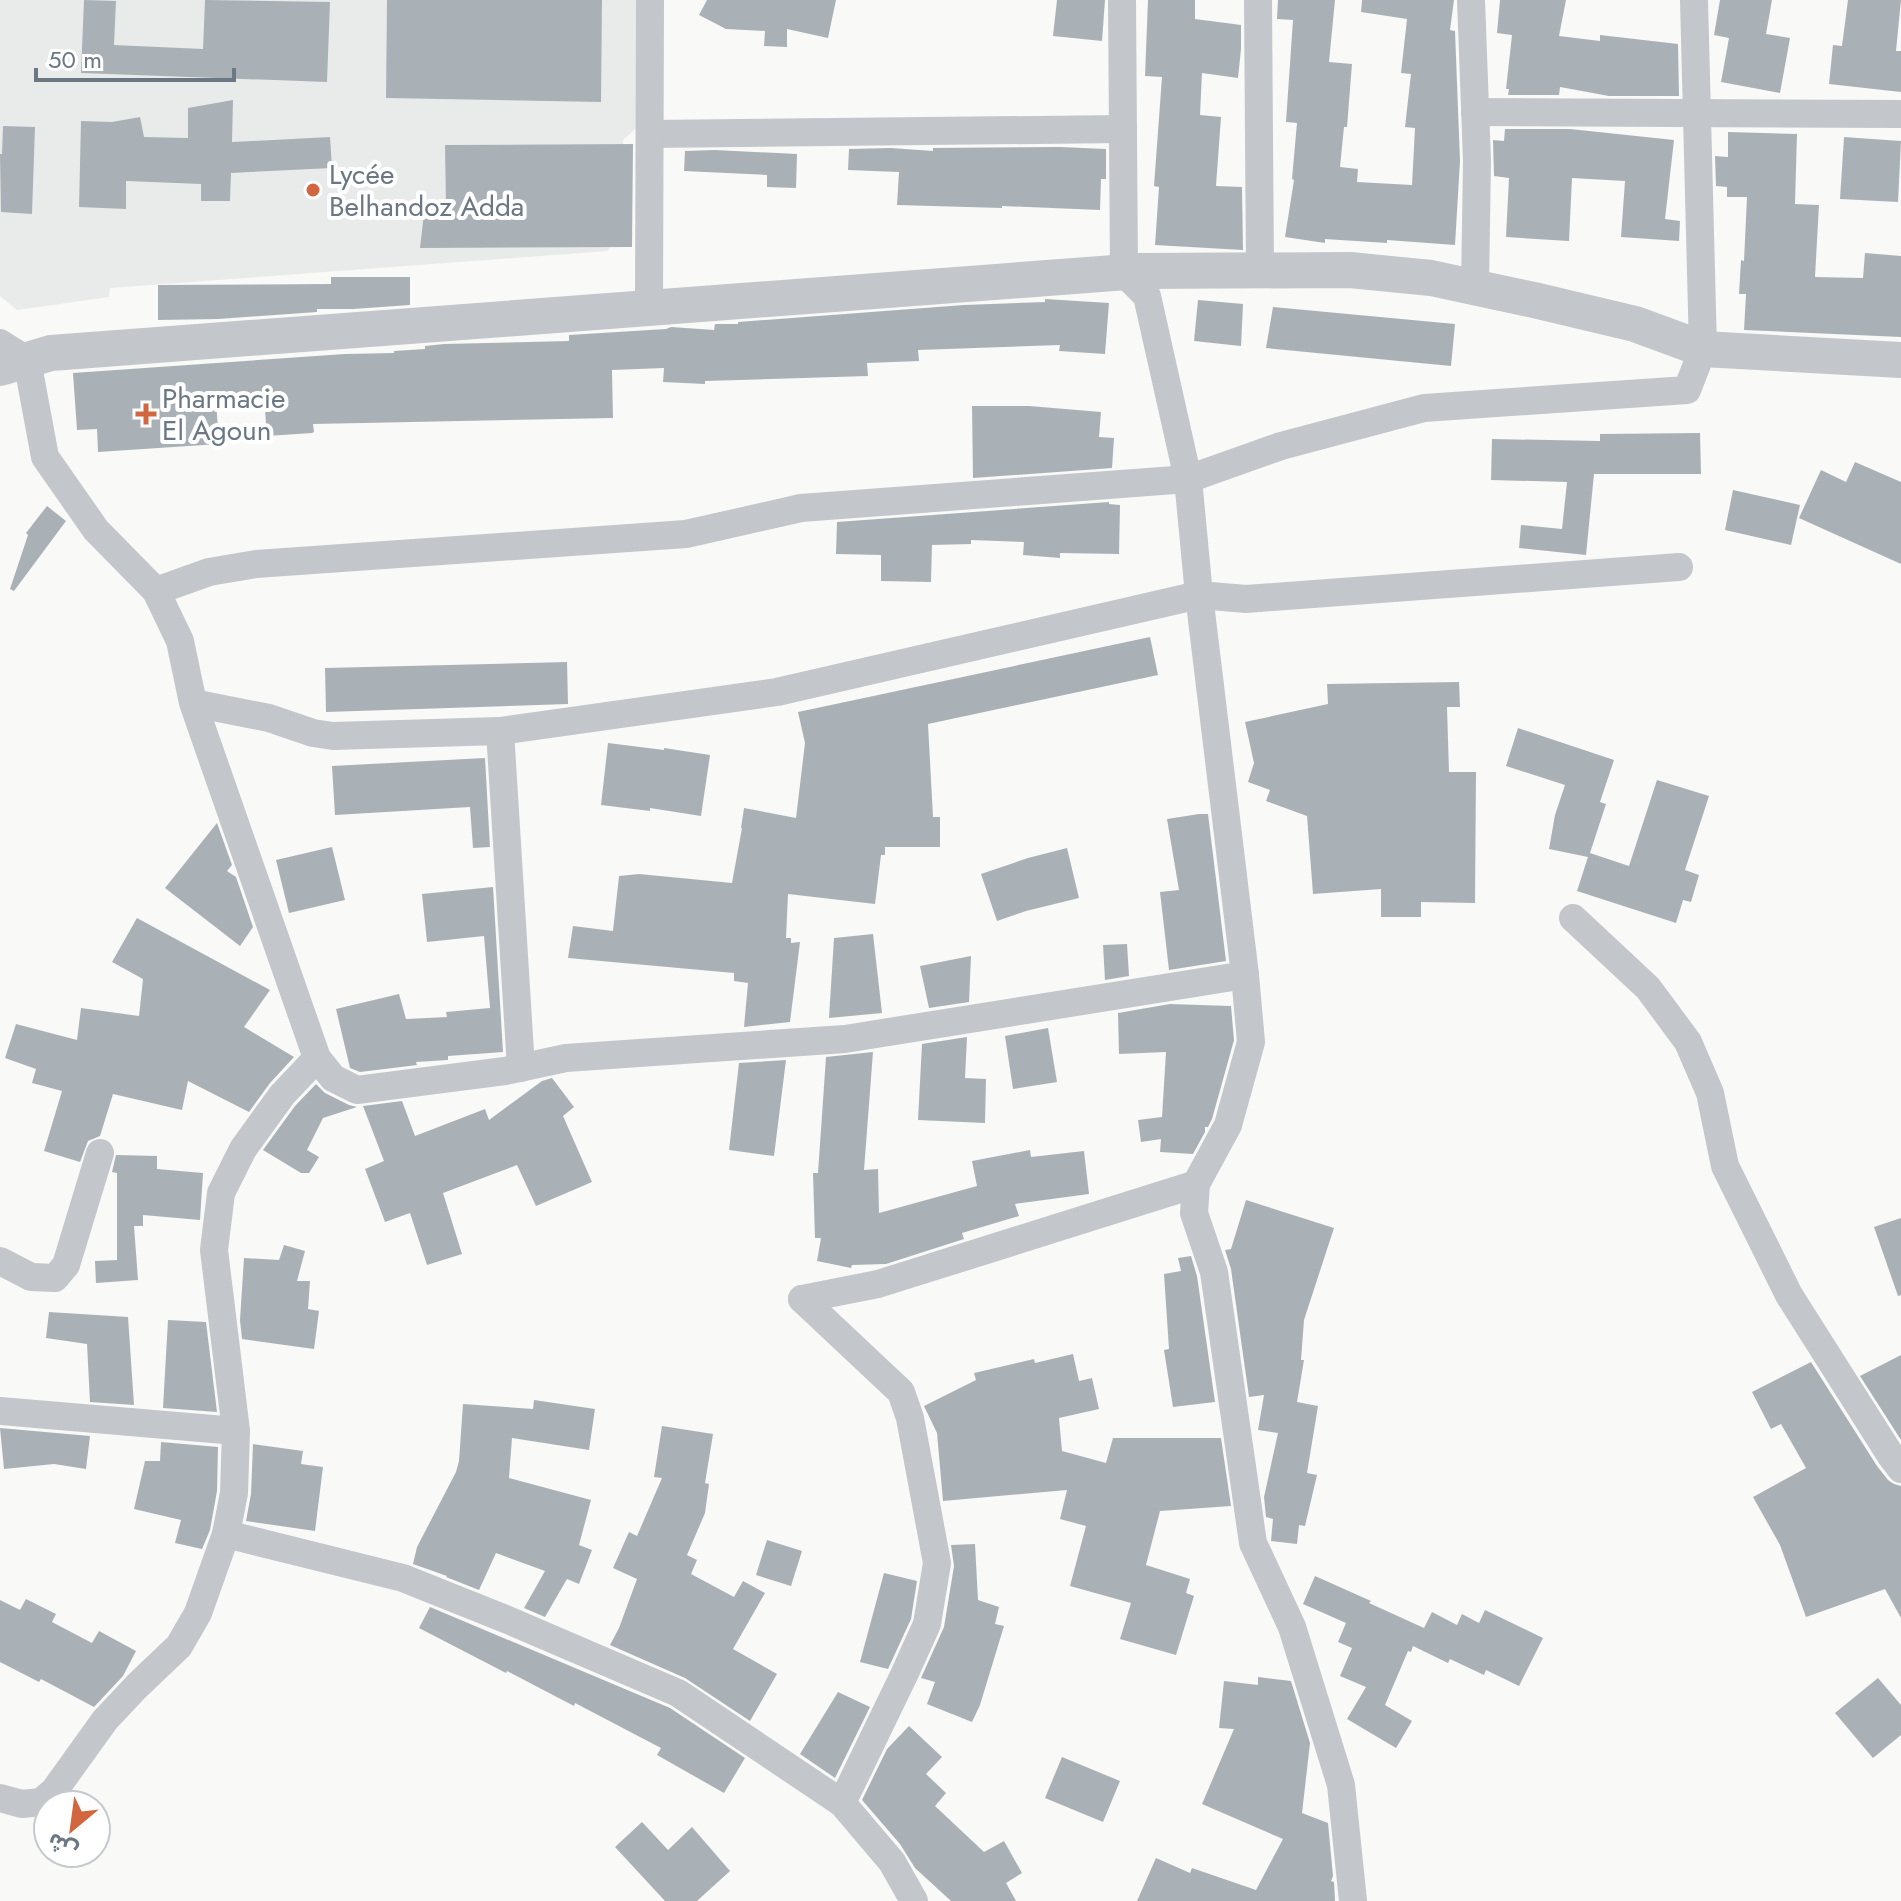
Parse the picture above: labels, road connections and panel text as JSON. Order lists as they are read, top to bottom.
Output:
{
  "places": {
    "other": ["Lycée Belhandoz Adda"],
    "health": ["Pharmacie El Agoun"]
  },
  "scale_bar": "50 m",
  "north": "bottom left"
}
